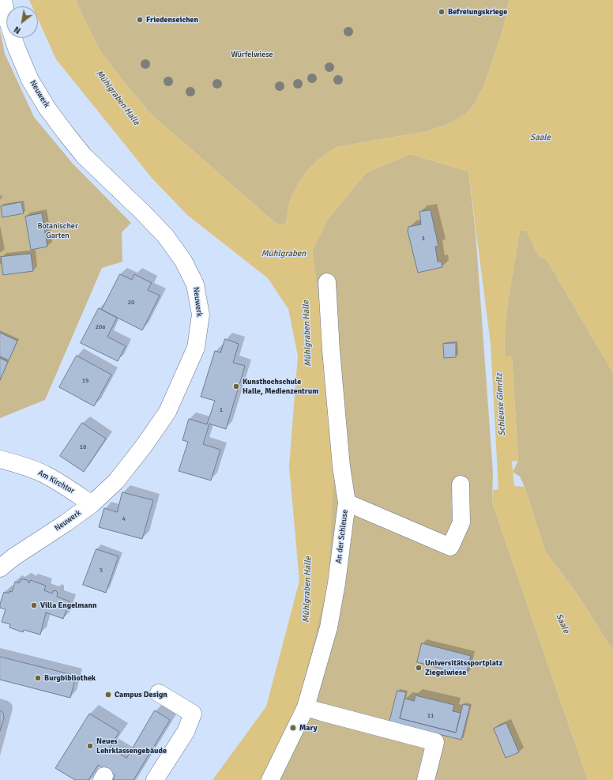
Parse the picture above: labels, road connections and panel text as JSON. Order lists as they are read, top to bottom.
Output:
{
  "streets": {
    "street": ["Neuwerk", "Am Kirchtor", "An der Schleuse"]
  },
  "crossings": [
    ["Neuwerk", "Am Kirchtor"]
  ],
  "water": [
    "Mühlgraben Halle",
    "Saale",
    "Mühlgraben",
    "Schleuse Gimritz"
  ],
  "parks": ["Würfelwiese", "Botanischer Garten"],
  "places": [
    "Befreiungskriege",
    "Friedenseichen",
    "Kunsthochschule Halle, Medienzentrum",
    "Villa Engelmann",
    "Universitätssportplatz Ziegelwiese",
    "Burgbibliothek",
    "Campus Design",
    "Mary",
    "Neues Lehrklassengebäude"
  ],
  "house_numbers": [
    "1",
    "20",
    "20a",
    "19",
    "1",
    "18",
    "4",
    "5",
    "11"
  ],
  "north": "bottom left"
}
